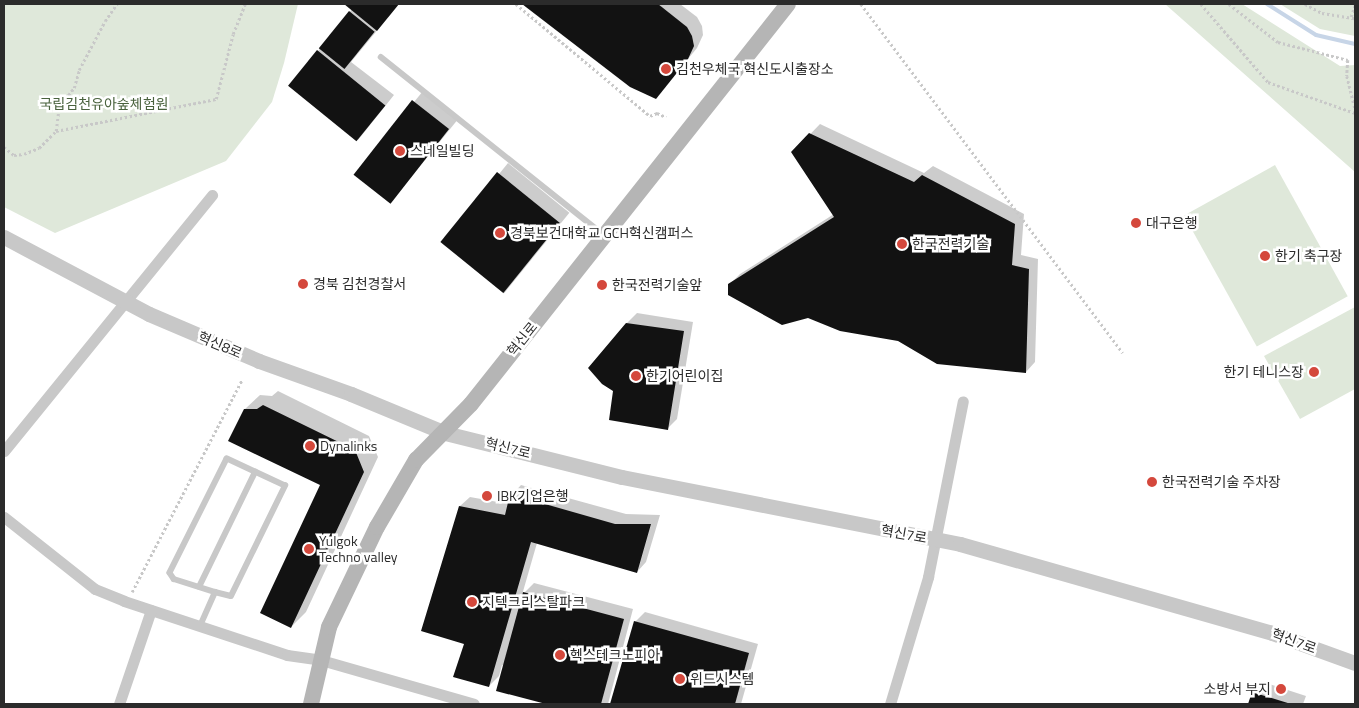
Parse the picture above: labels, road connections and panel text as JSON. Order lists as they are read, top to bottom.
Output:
{
  "streets": {
    "main road": ["혁신로"],
    "street": ["혁신8로", "혁신7로"]
  },
  "crossings": [
    ["혁신로", "혁신8로"],
    ["혁신로", "혁신7로"],
    ["혁신8로", "혁신7로"]
  ],
  "parks": ["국립김천유아숲체험원"],
  "places": [
    "김천우체국 혁신도시출장소",
    "스네일빌딩",
    "대구은행",
    "경북보건대학교 GCH혁신캠퍼스",
    "한국전력기술",
    "한기 축구장",
    "경북 김천경찰서",
    "한국전력기술앞",
    "한기 테니스장",
    "한기어린이집",
    "Dynalinks",
    "한국전력기술 주차장",
    "IBK기업은행",
    "Yulgok Techno valley",
    "지텍크리스탈파크",
    "헥스테크노피아",
    "위드시스템",
    "소방서 부지"
  ]
}
